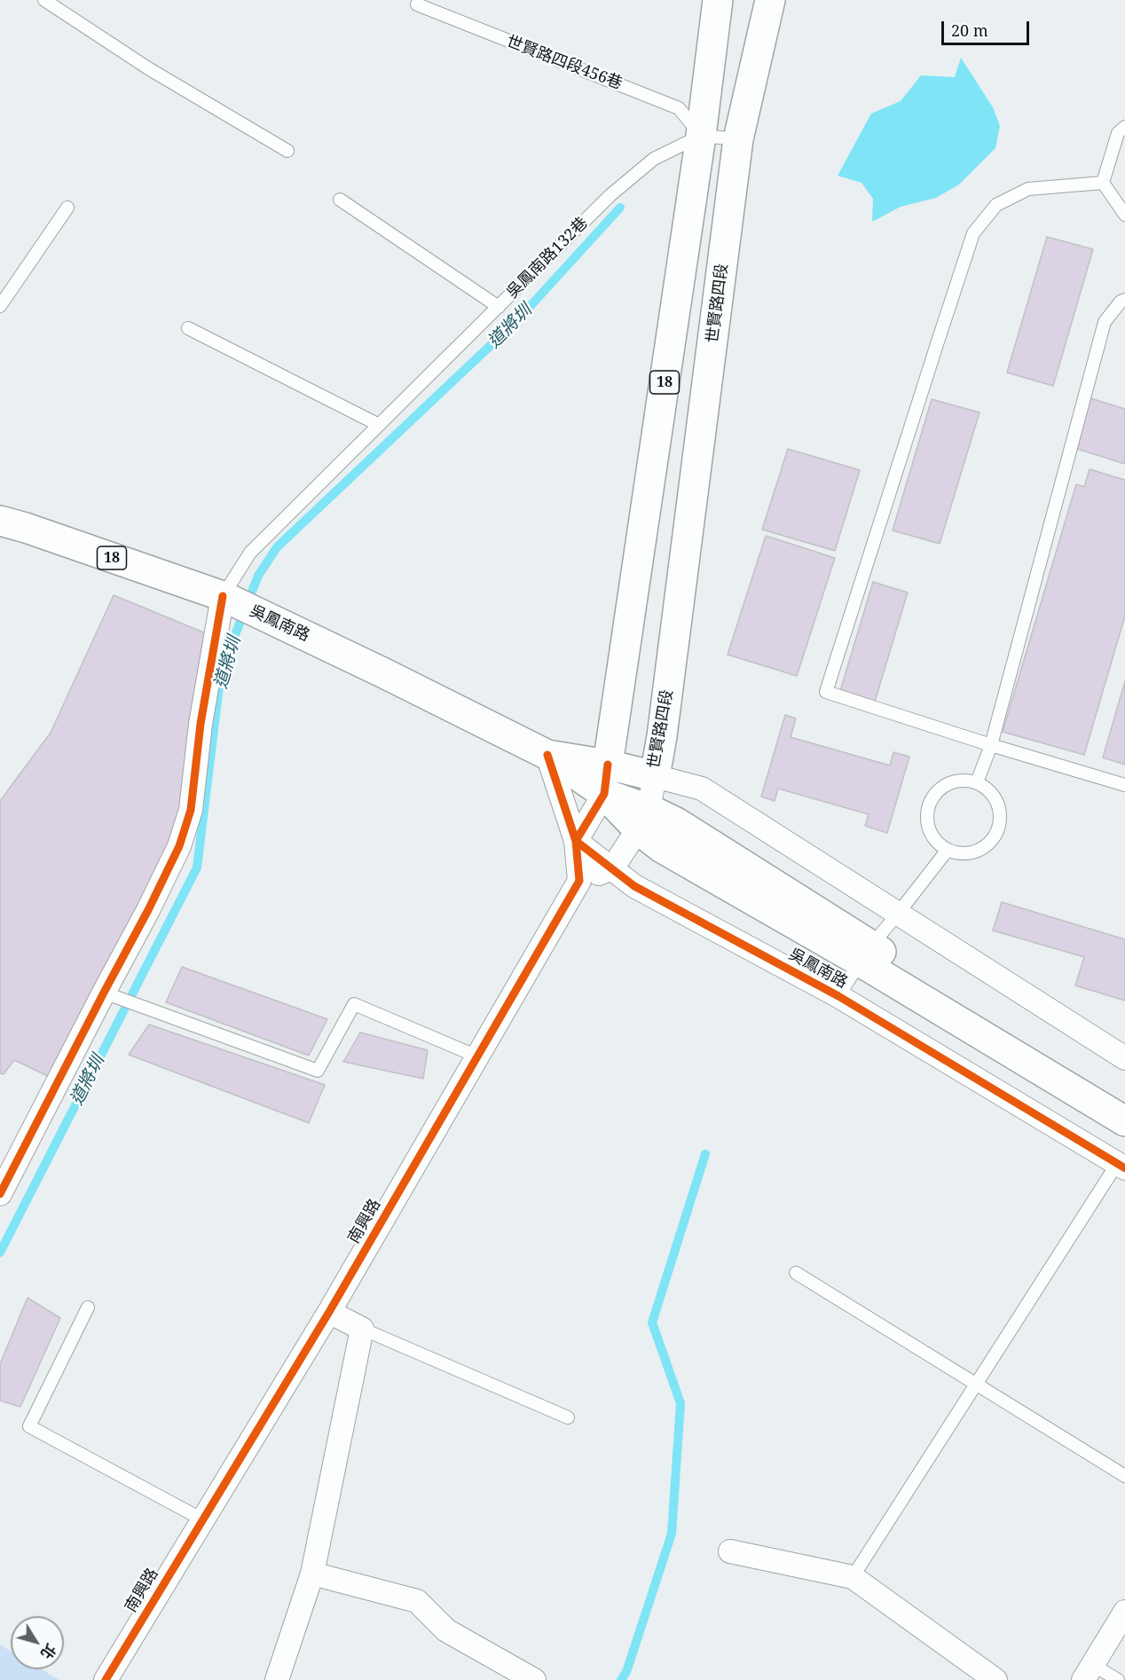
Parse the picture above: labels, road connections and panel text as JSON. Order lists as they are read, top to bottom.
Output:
{
  "streets": {
    "main road": ["世賢路四段", "18", "吳鳳南路"],
    "street": ["南興路"],
    "lane": ["世賢路四段456巷", "吳鳳南路132巷"]
  },
  "crossings": [
    ["世賢路四段456巷", "吳鳳南路132巷"],
    ["世賢路四段456巷", "18"],
    ["吳鳳南路132巷", "18"],
    ["吳鳳南路132巷", "吳鳳南路"],
    ["世賢路四段", "18"],
    ["世賢路四段", "吳鳳南路"],
    ["18", "吳鳳南路"]
  ],
  "water": ["道將圳"],
  "scale_bar": "20 m",
  "north": "bottom right"
}
